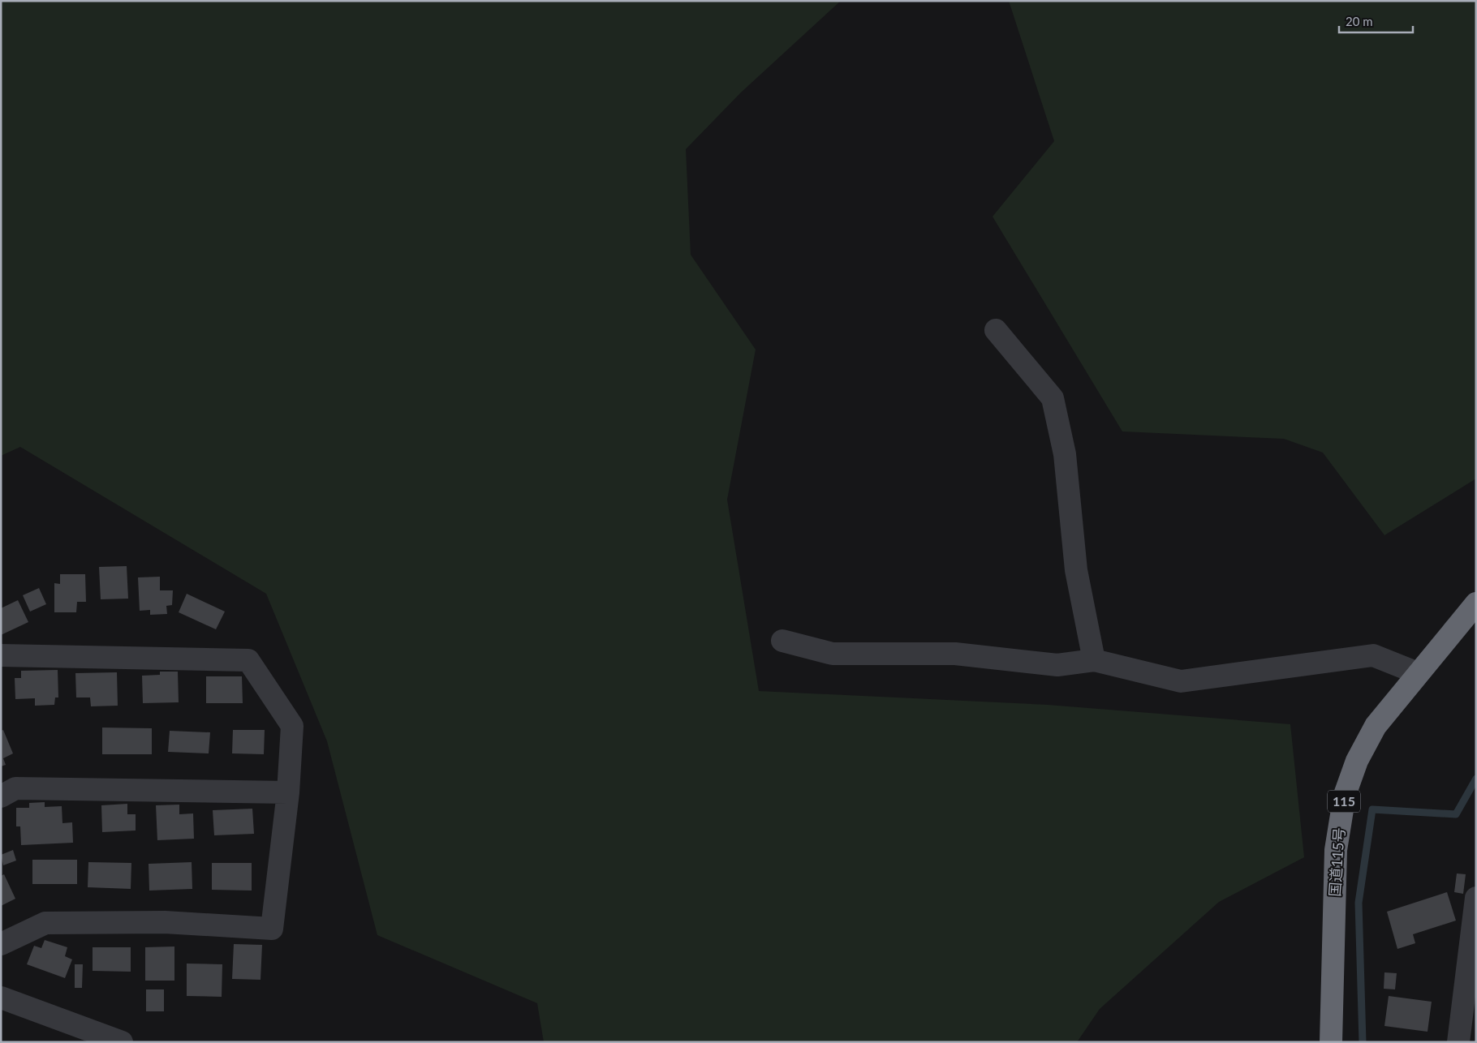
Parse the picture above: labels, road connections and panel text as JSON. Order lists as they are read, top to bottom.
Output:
{
  "streets": {
    "highway": ["115", "国道115号"]
  },
  "scale_bar": "20 m"
}
